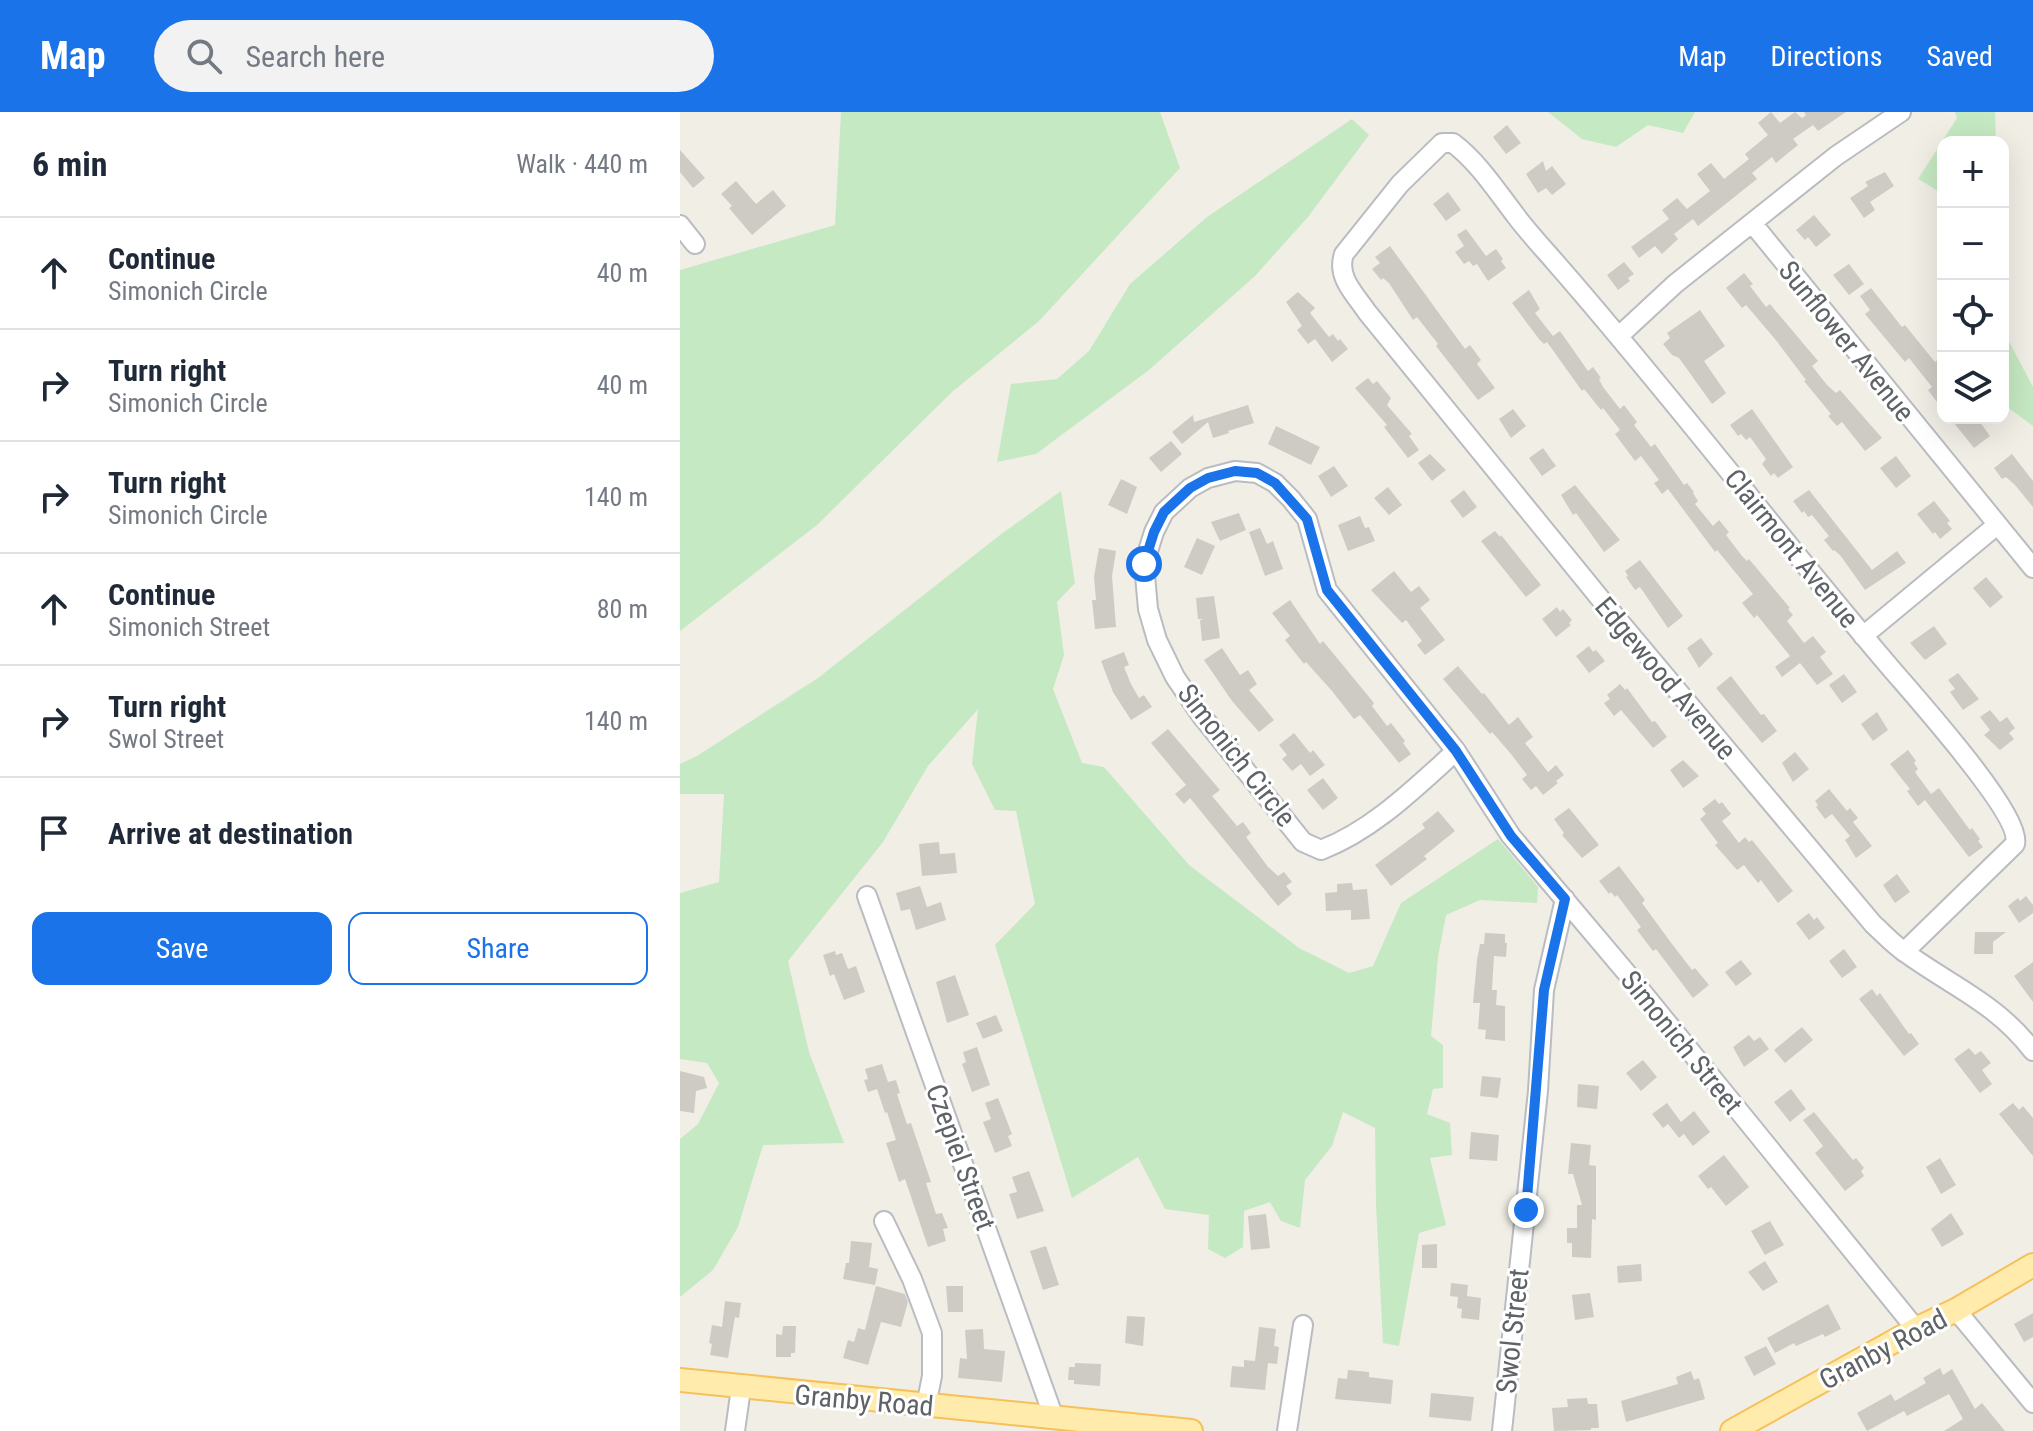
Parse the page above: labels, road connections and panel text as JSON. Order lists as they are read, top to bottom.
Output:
{
  "streets": {
    "main road": ["Granby Road"],
    "street": [
      "Sunflower Avenue",
      "Clairmont Avenue",
      "Edgewood Avenue",
      "Simonich Circle",
      "Simonich Street",
      "Czepiel Street",
      "Swol Street"
    ]
  },
  "crossings": [
    ["Clairmont Avenue", "Edgewood Avenue"],
    ["Simonich Circle", "Simonich Street"],
    ["Simonich Street", "Swol Street"],
    ["Simonich Street", "Granby Road"],
    ["Czepiel Street", "Granby Road"]
  ],
  "page": {
    "header": "Map",
    "search": "Search here",
    "nav": ["Map", "Directions", "Saved"],
    "heading": ["6 min", "Walk · 440 m"],
    "map_buttons": ["+", "−"],
    "list": [
      ["Continue", "Simonich Circle", "40 m"],
      ["Turn right", "Simonich Circle", "40 m"],
      ["Turn right", "Simonich Circle", "140 m"],
      ["Continue", "Simonich Street", "80 m"],
      ["Turn right", "Swol Street", "140 m"],
      "Arrive at destination"
    ],
    "buttons": ["Save", "Share"]
  }
}
